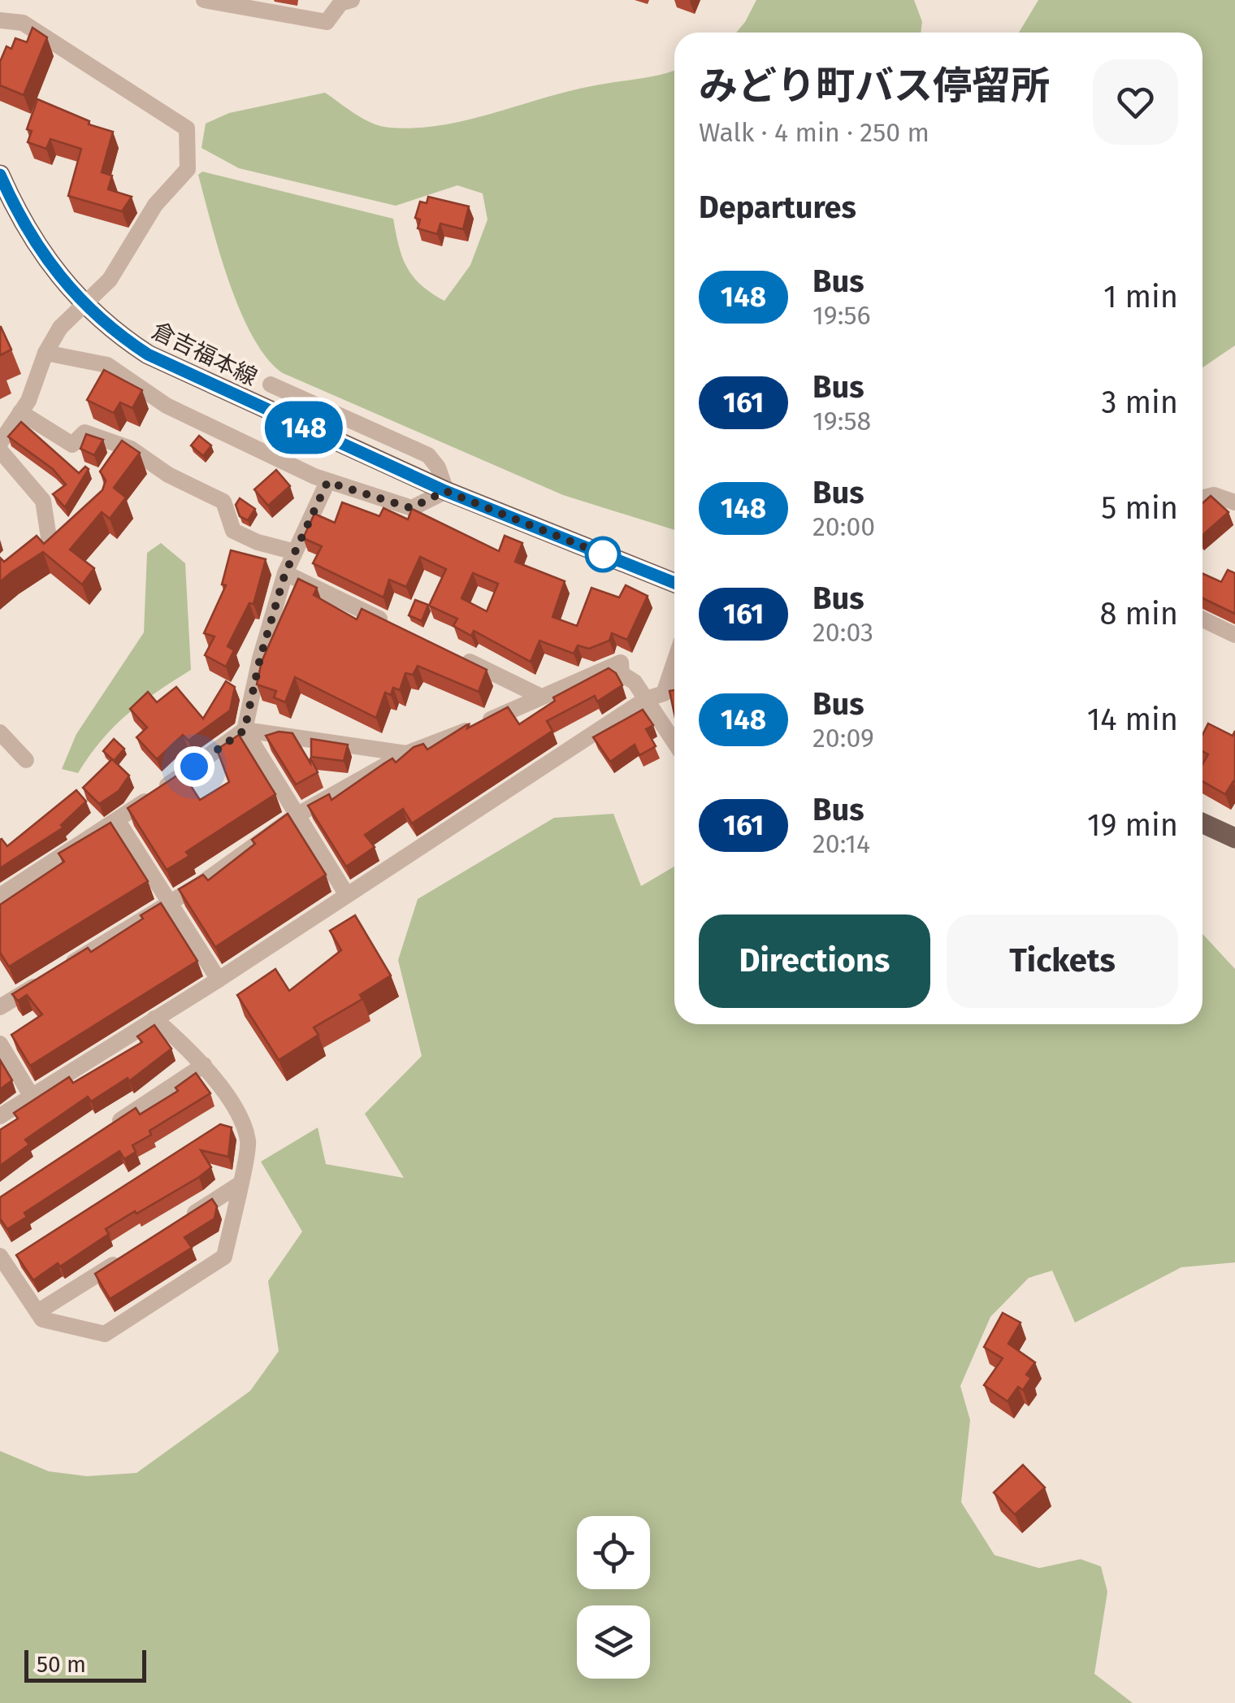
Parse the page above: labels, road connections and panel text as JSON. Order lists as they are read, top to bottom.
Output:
{
  "streets": {
    "main road": ["倉吉福本線"]
  },
  "lines": ["bus line 148"],
  "scale_bar": "50 m",
  "page": {
    "on_map": "148",
    "heading": [
      ["みどり町バス停留所", "Walk · 4 min · 250 m"],
      "Departures"
    ],
    "list": [
      {
        "mark": "148",
        "name": "Bus",
        "note": "19:56",
        "value": "1 min"
      },
      {
        "mark": "161",
        "name": "Bus",
        "note": "19:58",
        "value": "3 min"
      },
      {
        "mark": "148",
        "name": "Bus",
        "note": "20:00",
        "value": "5 min"
      },
      {
        "mark": "161",
        "name": "Bus",
        "note": "20:03",
        "value": "8 min"
      },
      {
        "mark": "148",
        "name": "Bus",
        "note": "20:09",
        "value": "14 min"
      },
      {
        "mark": "161",
        "name": "Bus",
        "note": "20:14",
        "value": "19 min"
      }
    ],
    "buttons": ["Directions", "Tickets"],
    "scale": "50 m"
  }
}
